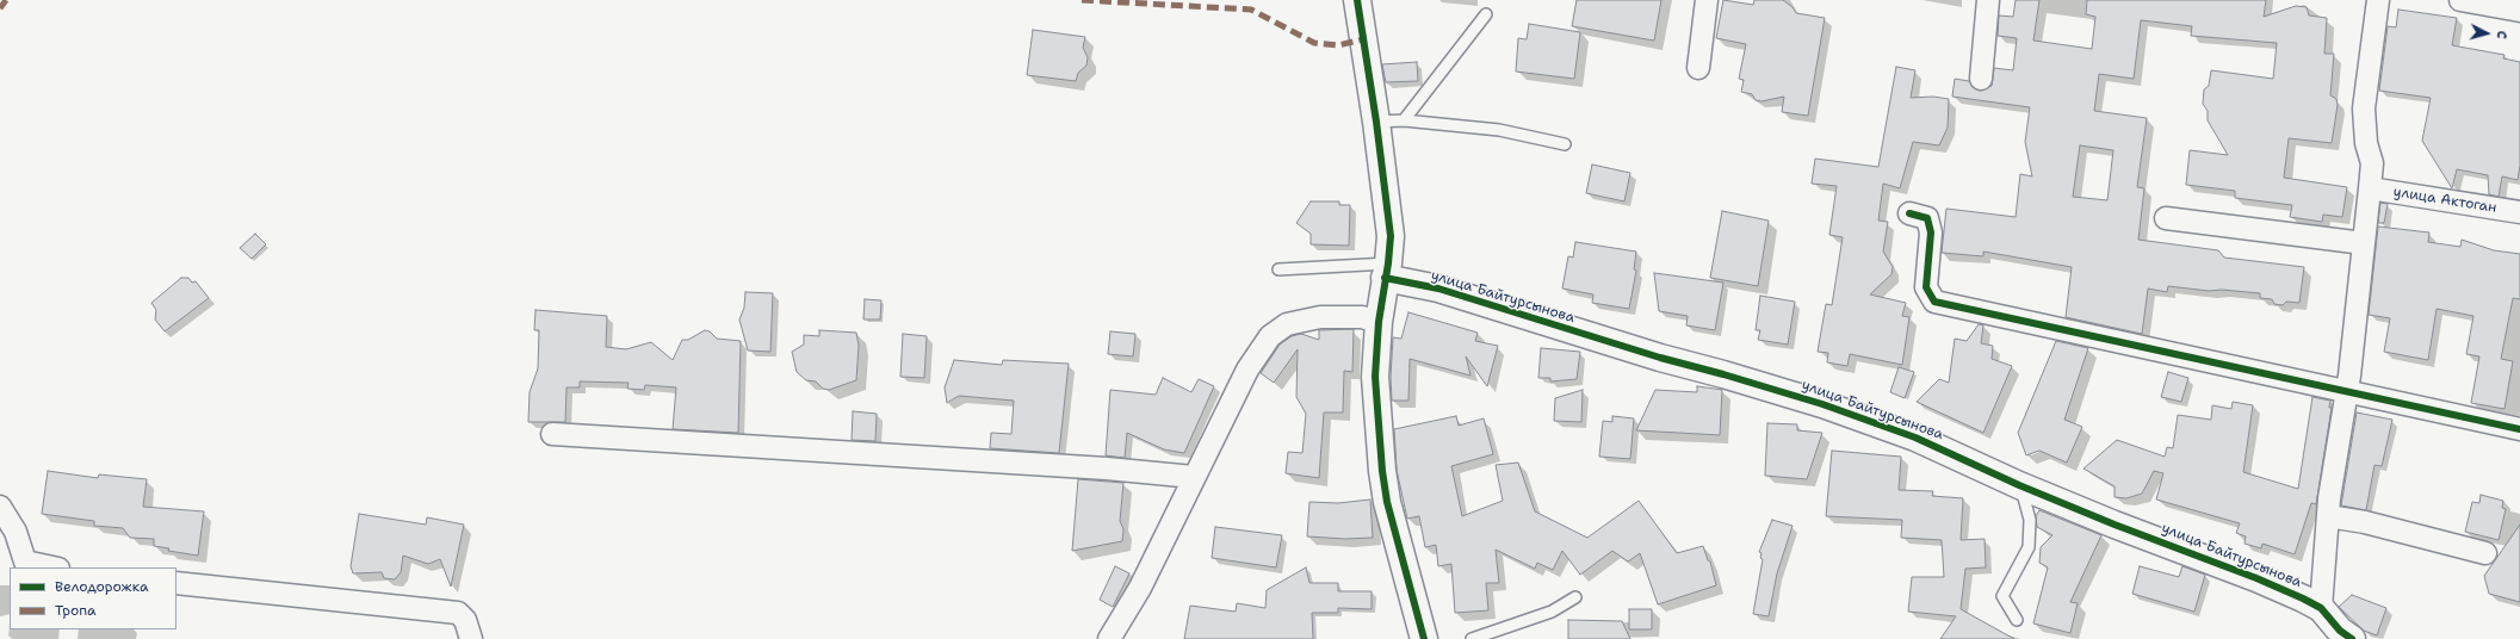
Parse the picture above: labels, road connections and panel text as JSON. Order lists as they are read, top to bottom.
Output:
{
  "streets": {
    "street": ["улица Актоган", "улица Байтурсынова"]
  },
  "legend": ["Велодорожка", "Тропа"],
  "north": "right"
}
